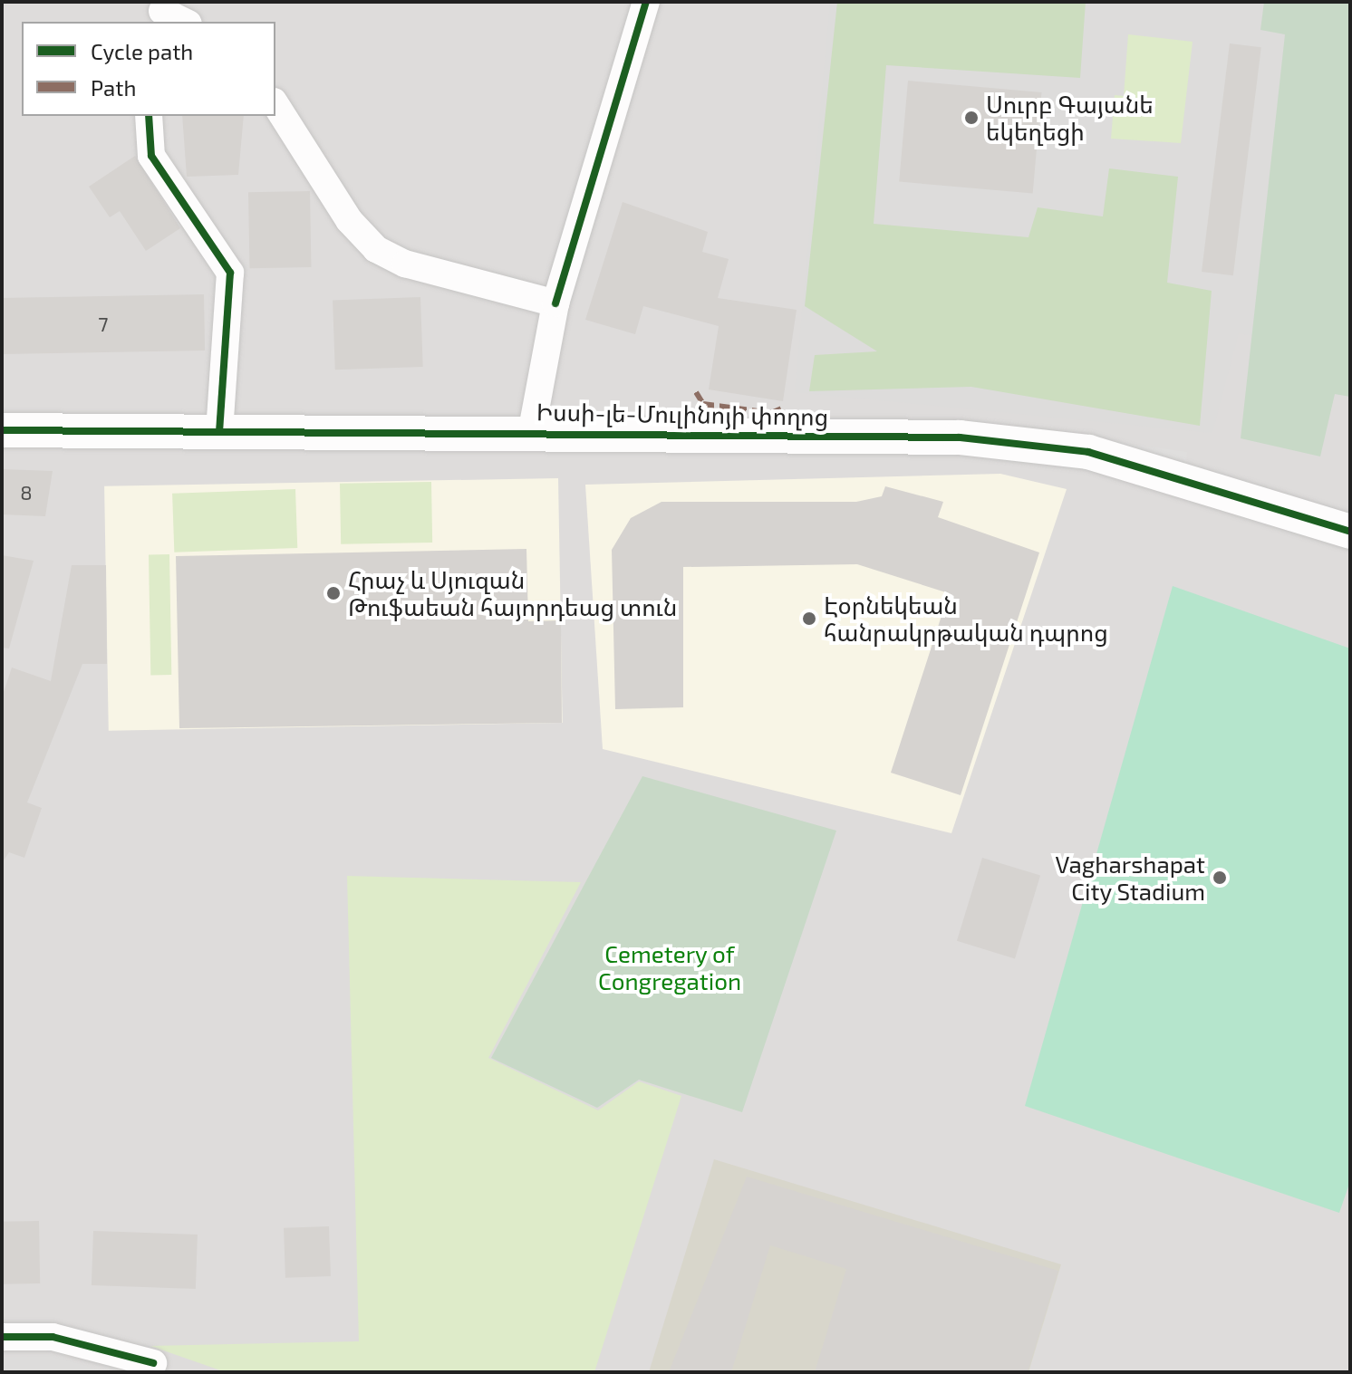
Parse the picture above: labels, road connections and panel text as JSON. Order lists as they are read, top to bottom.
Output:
{
  "streets": {
    "street": ["Իսսի-լե-Մուլինոյի փողոց"]
  },
  "parks": ["Cemetery of Congregation"],
  "places": [
    "Սուրբ Գայանե եկեղեցի",
    "Հրաչ և Սյուզան Թուֆաեան հայորդեաց տուն",
    "Էօրնեկեան հանրակրթական դպրոց",
    "Vagharshapat City Stadium"
  ],
  "house_numbers": ["7", "8"],
  "legend": ["Cycle path", "Path"]
}
